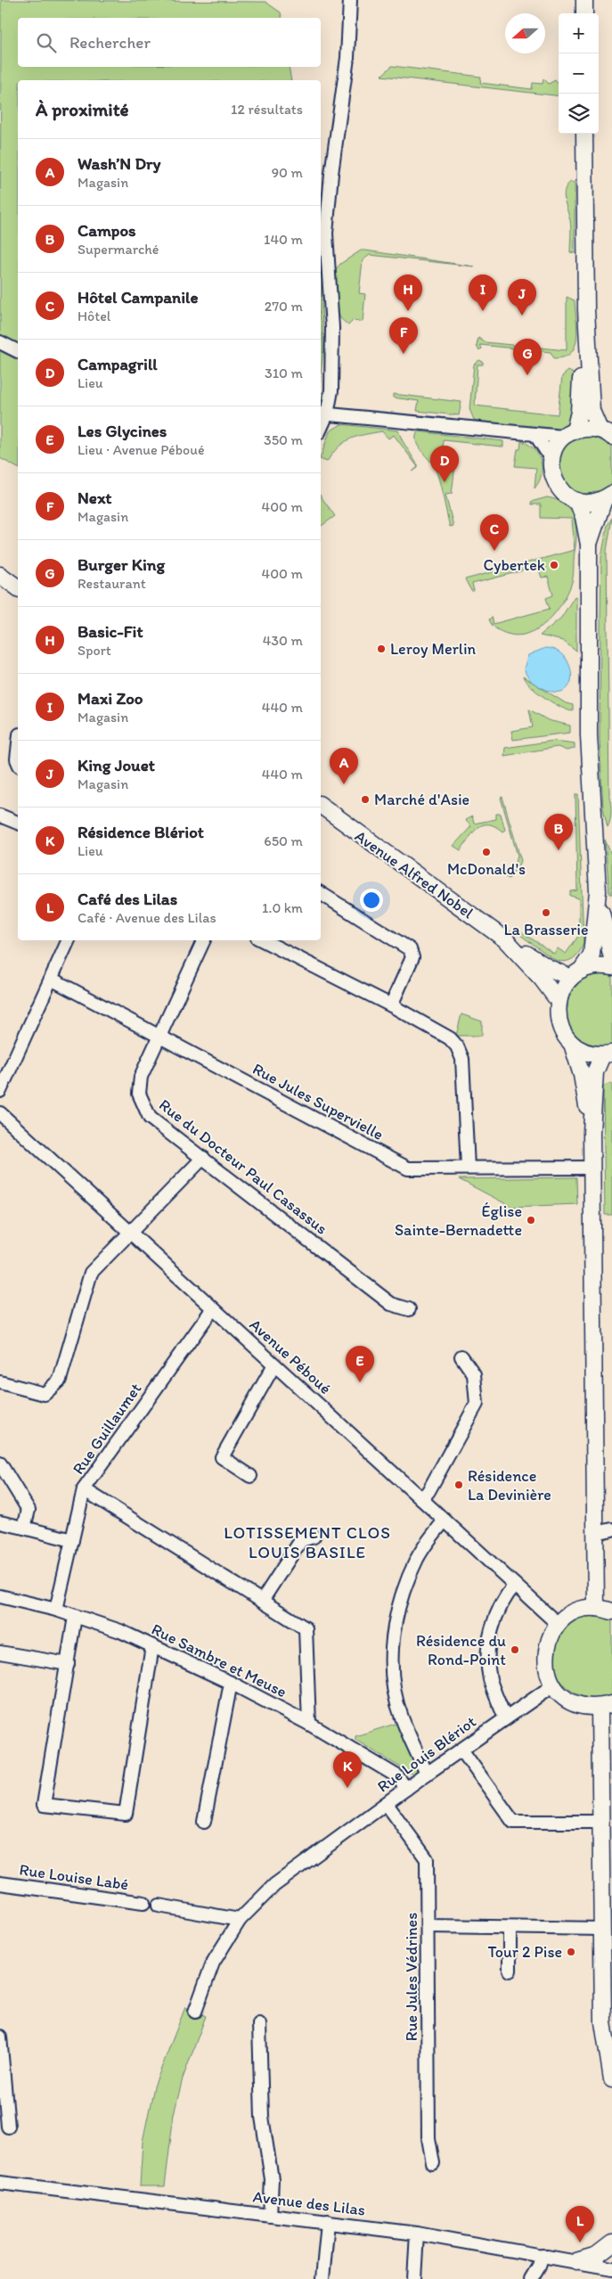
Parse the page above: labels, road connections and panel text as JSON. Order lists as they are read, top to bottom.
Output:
{
  "streets": {
    "main road": ["Avenue Alfred Nobel"],
    "street": [
      "Rue Jules Supervielle",
      "Rue du Docteur Paul Casassus",
      "Avenue Péboué",
      "Rue Guillaumet",
      "Rue Sambre et Meuse",
      "Rue Louis Blériot",
      "Rue Louise Labé",
      "Rue Jules Védrines",
      "Avenue des Lilas"
    ]
  },
  "crossings": [
    ["Rue Jules Supervielle", "Rue du Docteur Paul Casassus"],
    ["Avenue Péboué", "Rue Guillaumet"],
    ["Rue Guillaumet", "Rue Sambre et Meuse"],
    ["Rue Sambre et Meuse", "Rue Louis Blériot"],
    ["Rue Louis Blériot", "Rue Jules Védrines"]
  ],
  "districts": ["LOTISSEMENT CLOS LOUIS BASILE"],
  "places": [
    "Cybertek",
    "Leroy Merlin",
    "Marché d'Asie",
    "McDonald's",
    "La Brasserie",
    "Église Sainte-Bernadette",
    "Résidence La Devinière",
    "Résidence du Rond-Point",
    "Tour 2 Pise"
  ],
  "north": "left",
  "page": {
    "map_buttons": ["+", "−"],
    "search": "Rechercher",
    "heading": ["À proximité", "12 résultats"],
    "list": [
      {
        "mark": "A",
        "name": "Wash’N Dry",
        "note": "Magasin",
        "value": "90 m"
      },
      {
        "mark": "B",
        "name": "Campos",
        "note": "Supermarché",
        "value": "140 m"
      },
      {
        "mark": "C",
        "name": "Hôtel Campanile",
        "note": "Hôtel",
        "value": "270 m"
      },
      {
        "mark": "D",
        "name": "Campagrill",
        "note": "Lieu",
        "value": "310 m"
      },
      {
        "mark": "E",
        "name": "Les Glycines",
        "note": "Lieu · Avenue Péboué",
        "value": "350 m"
      },
      {
        "mark": "F",
        "name": "Next",
        "note": "Magasin",
        "value": "400 m"
      },
      {
        "mark": "G",
        "name": "Burger King",
        "note": "Restaurant",
        "value": "400 m"
      },
      {
        "mark": "H",
        "name": "Basic-Fit",
        "note": "Sport",
        "value": "430 m"
      },
      {
        "mark": "I",
        "name": "Maxi Zoo",
        "note": "Magasin",
        "value": "440 m"
      },
      {
        "mark": "J",
        "name": "King Jouet",
        "note": "Magasin",
        "value": "440 m"
      },
      {
        "mark": "K",
        "name": "Résidence Blériot",
        "note": "Lieu",
        "value": "650 m"
      },
      {
        "mark": "L",
        "name": "Café des Lilas",
        "note": "Café · Avenue des Lilas",
        "value": "1.0 km"
      }
    ],
    "pins": [
      "H",
      "I",
      "J",
      "F",
      "G",
      "D",
      "C",
      "A",
      "B",
      "E",
      "K",
      "L"
    ]
  }
}
